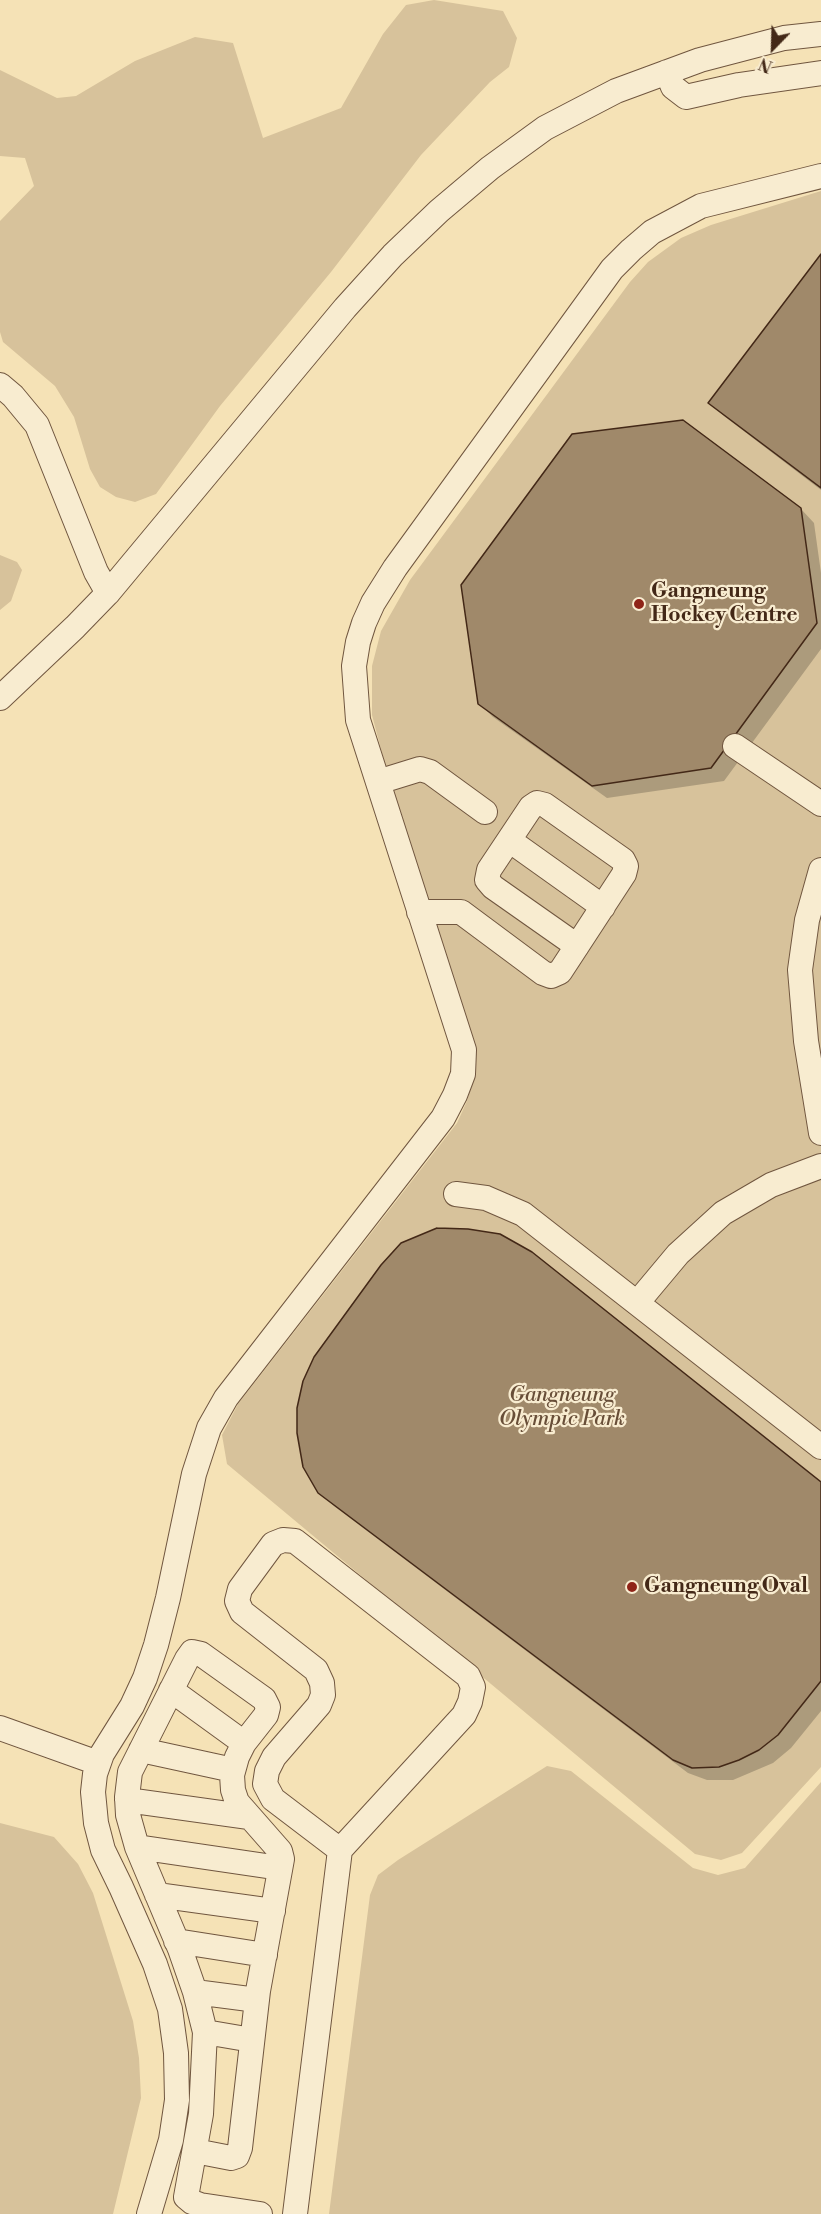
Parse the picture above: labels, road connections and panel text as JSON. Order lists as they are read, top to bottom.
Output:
{
  "parks": ["Gangneung Olympic Park"],
  "places": ["Gangneung Hockey Centre", "Gangneung Oval"],
  "north": "bottom left"
}
